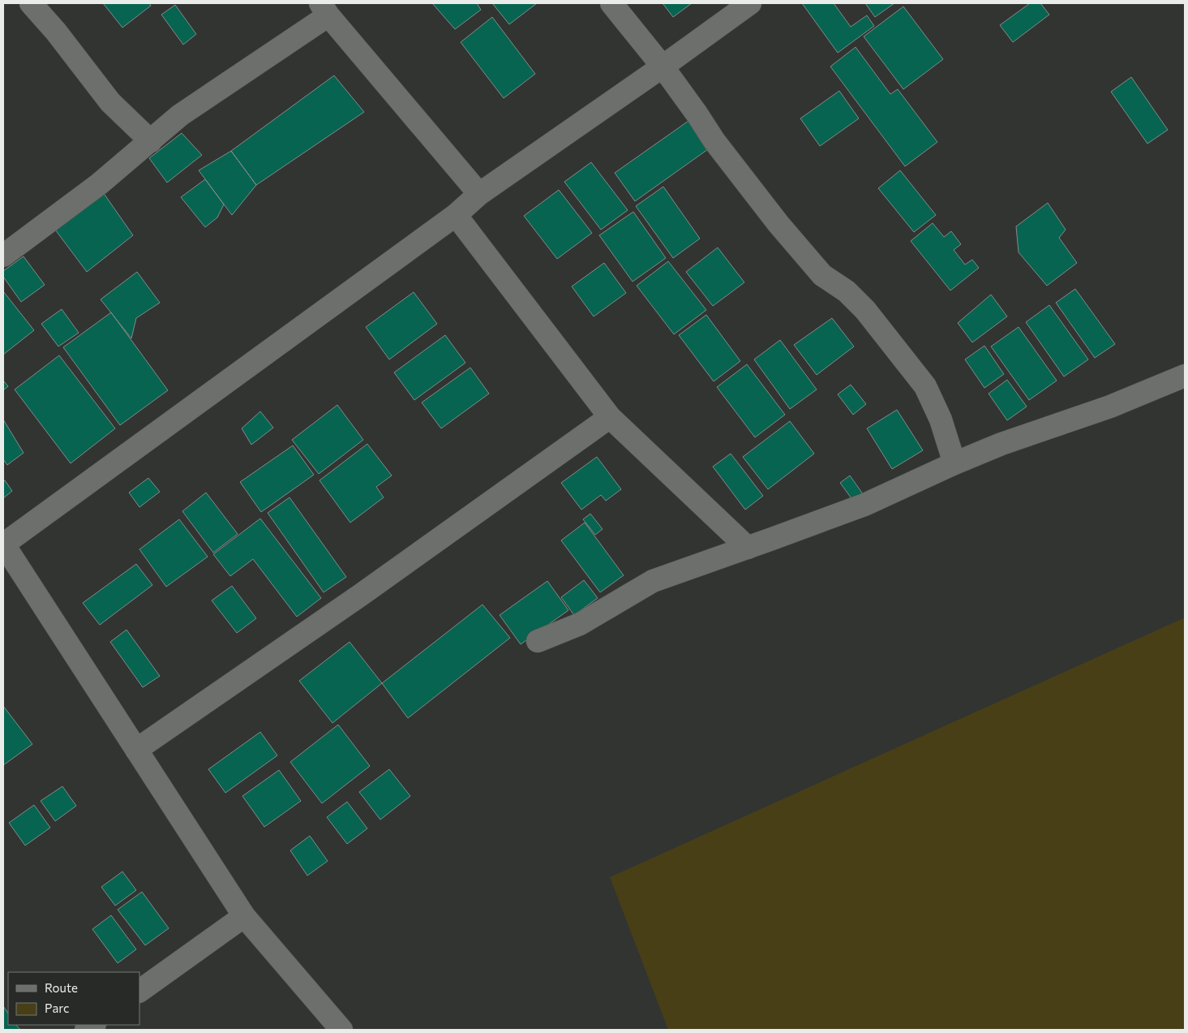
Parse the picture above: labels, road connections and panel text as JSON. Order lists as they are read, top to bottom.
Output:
{
  "legend": ["Route", "Parc"]
}
